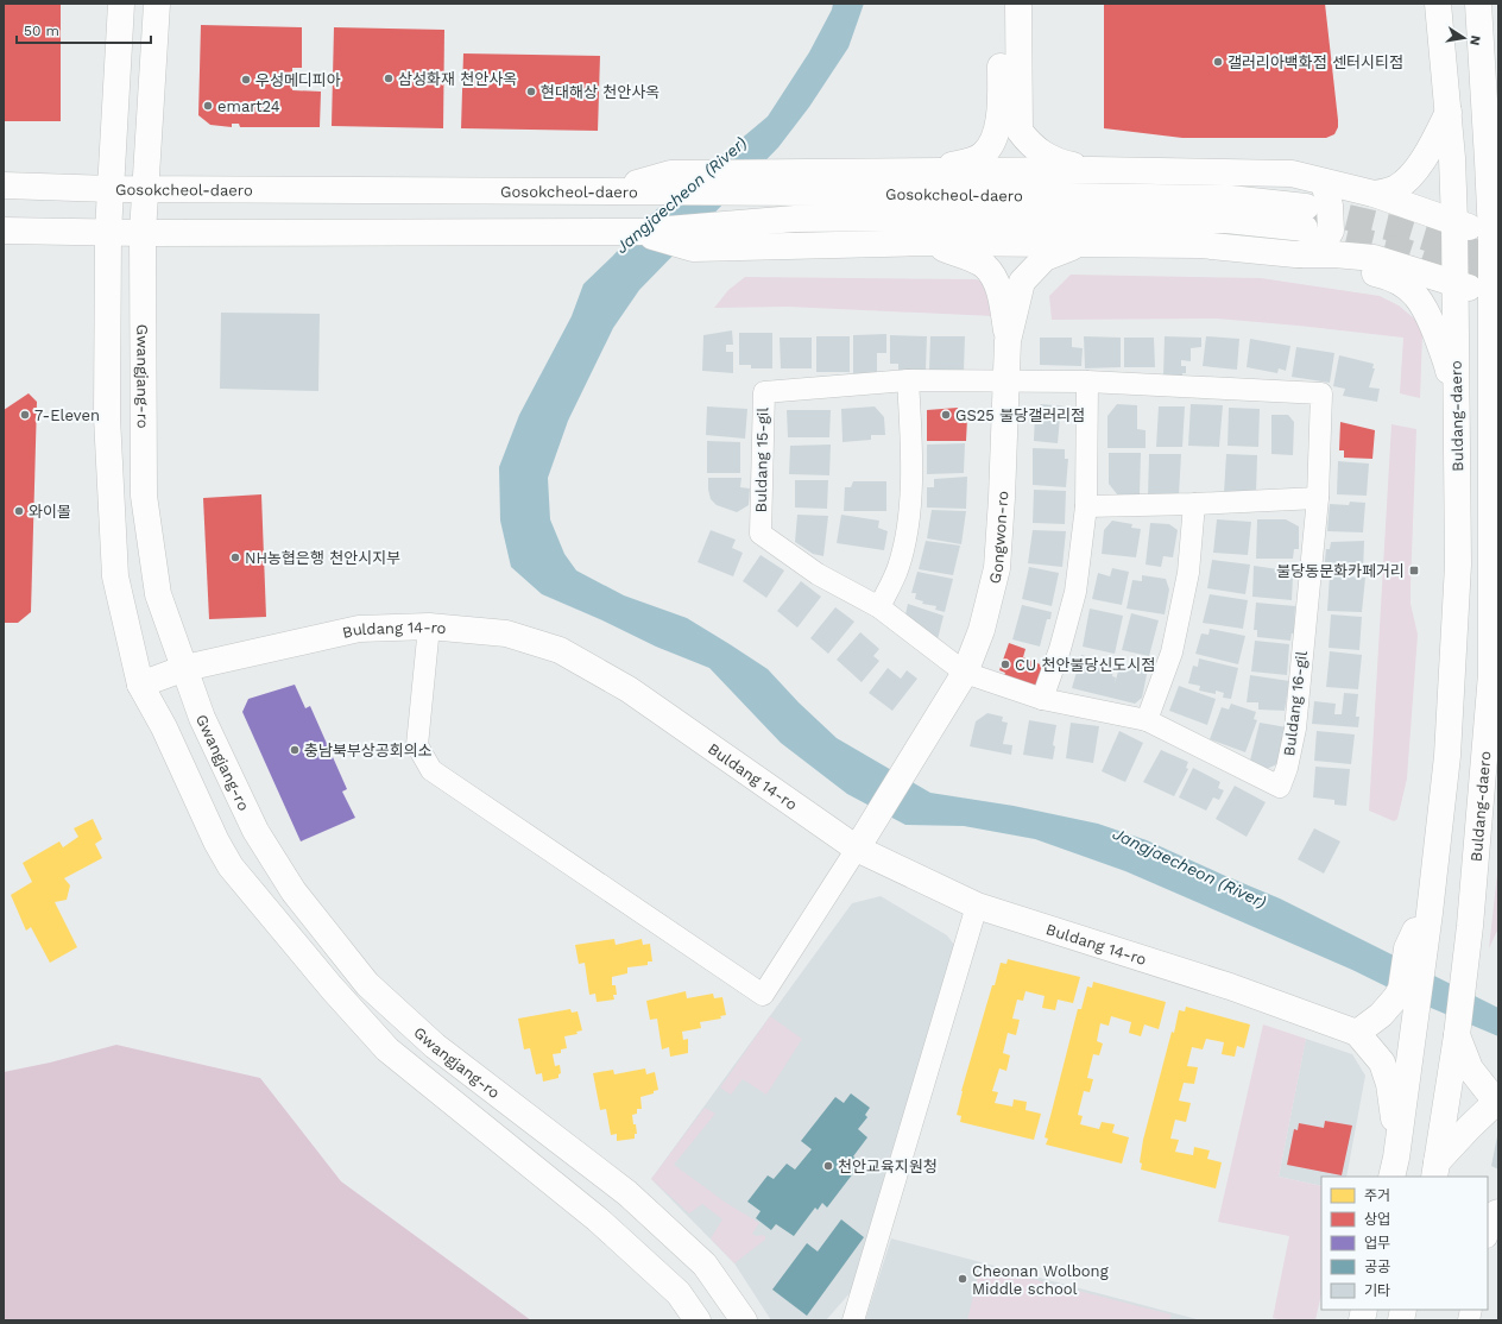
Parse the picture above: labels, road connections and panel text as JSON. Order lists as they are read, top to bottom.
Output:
{
  "streets": {
    "main road": [
      "Gosokcheol-daero",
      "Gwangjang-ro",
      "Buldang-daero",
      "Gongwon-ro",
      "Buldang 14-ro"
    ],
    "street": ["Buldang 15-gil", "Buldang 16-gil"]
  },
  "crossings": [
    ["Gosokcheol-daero", "Gwangjang-ro"],
    ["Gwangjang-ro", "Buldang 14-ro"],
    ["Buldang 15-gil", "Gongwon-ro"],
    ["Buldang 15-gil", "Buldang 16-gil"],
    ["Gongwon-ro", "Buldang 14-ro"],
    ["Gongwon-ro", "Buldang 16-gil"]
  ],
  "water": ["Jangjaecheon (River)"],
  "places": {
    "other": [
      "갤러리아백화점 센터시티점",
      "삼성화재 천안사옥",
      "우성메디피아",
      "현대해상 천안사옥",
      "emart24",
      "7-Eleven",
      "GS25 불당갤러리점",
      "와이몰",
      "NH농협은행 천안시지부",
      "CU 천안불당신도시점",
      "충남북부상공회의소",
      "천안교육지원청",
      "Cheonan Wolbong Middle school"
    ],
    "transit": ["불당동문화카페거리"]
  },
  "legend": [
    "주거",
    "상업",
    "업무",
    "공공",
    "기타"
  ],
  "scale_bar": "50 m",
  "north": "right"
}
